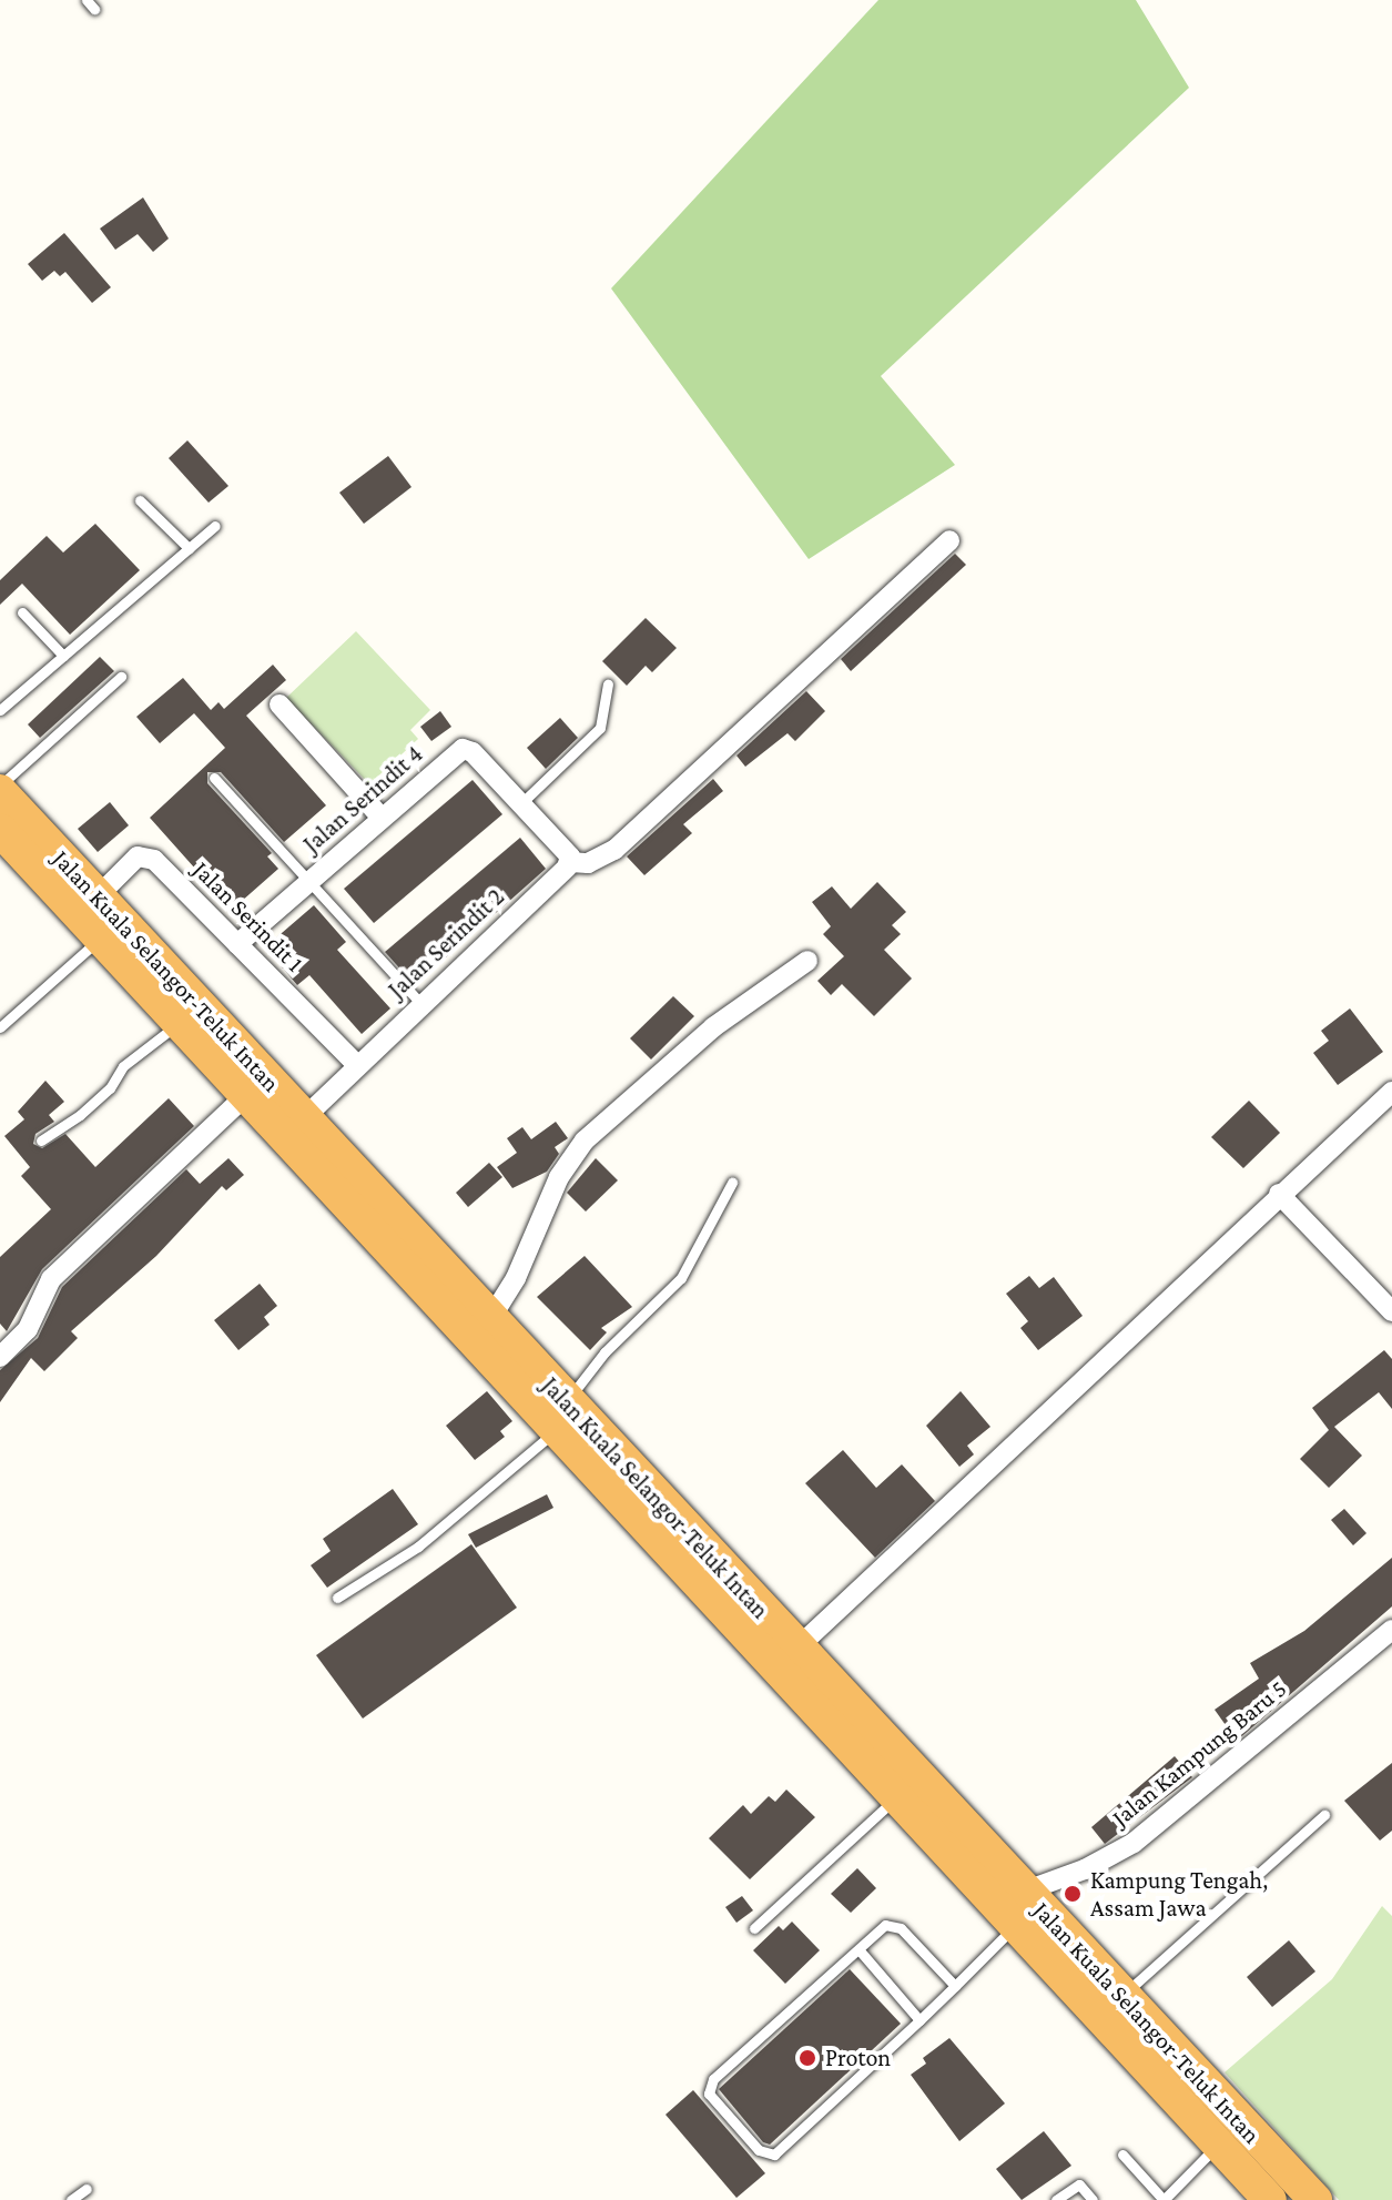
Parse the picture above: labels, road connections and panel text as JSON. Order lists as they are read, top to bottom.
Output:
{
  "streets": {
    "highway": ["Jalan Kuala Selangor-Teluk Intan"],
    "street": [
      "Jalan Serindit 4",
      "Jalan Serindit 1",
      "Jalan Serindit 2",
      "Jalan Kampung Baru 5"
    ]
  },
  "crossings": [
    ["Jalan Serindit 4", "Jalan Serindit 1"],
    ["Jalan Serindit 1", "Jalan Serindit 2"],
    ["Jalan Serindit 1", "Jalan Kuala Selangor-Teluk Intan"],
    ["Jalan Serindit 2", "Jalan Kuala Selangor-Teluk Intan"],
    ["Jalan Kuala Selangor-Teluk Intan", "Jalan Kampung Baru 5"]
  ],
  "places": ["Kampung Tengah, Assam Jawa", "Proton"]
}
